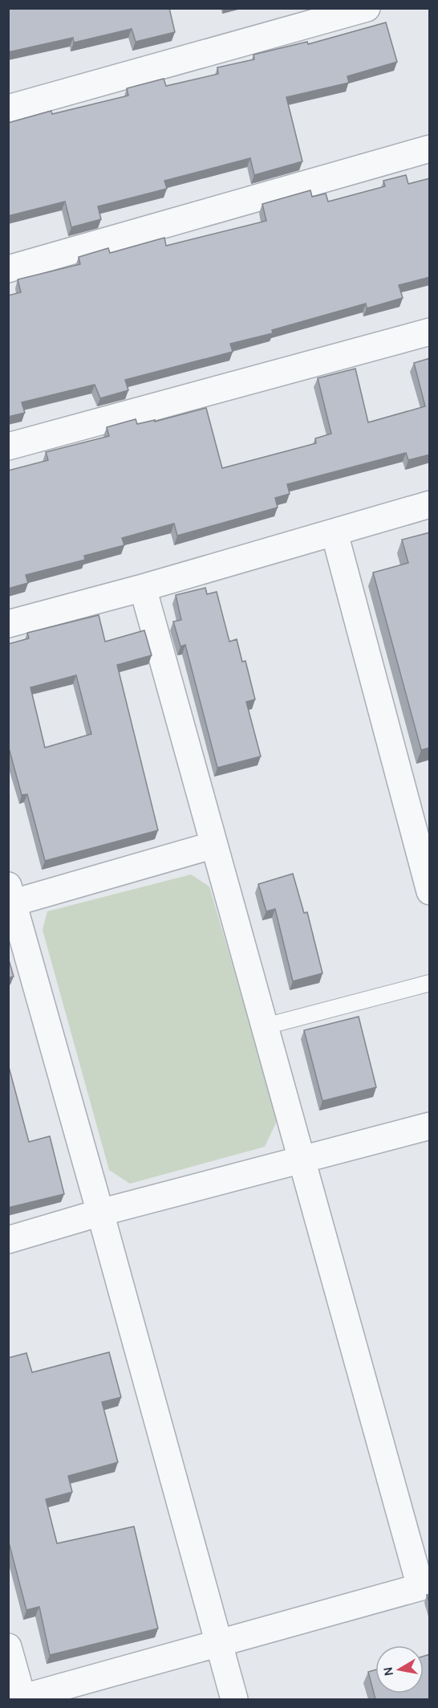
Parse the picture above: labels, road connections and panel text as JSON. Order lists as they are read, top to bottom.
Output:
{
  "north": "left"
}
